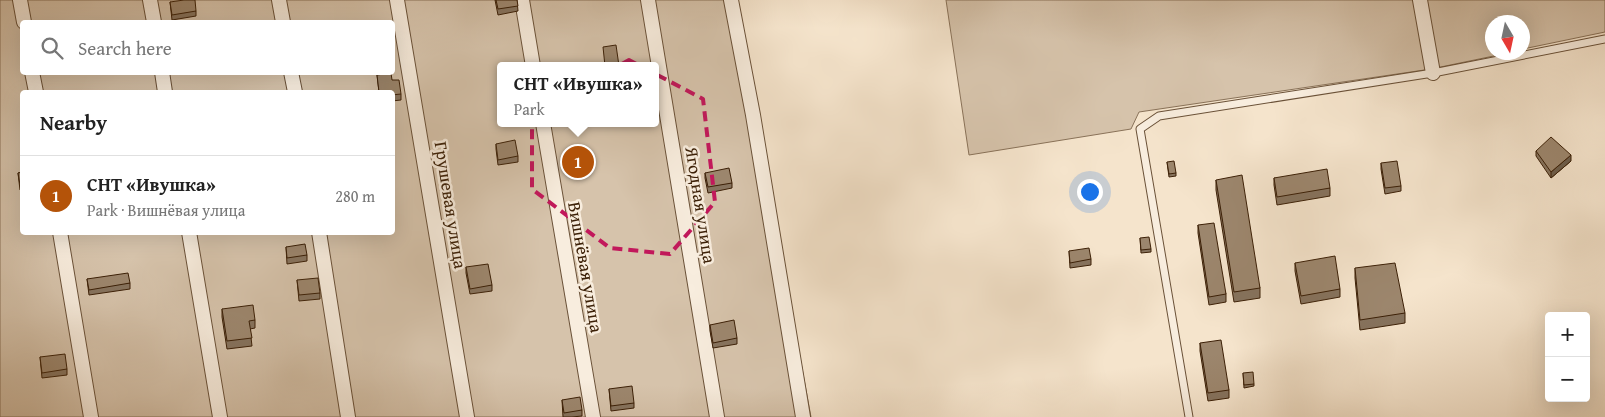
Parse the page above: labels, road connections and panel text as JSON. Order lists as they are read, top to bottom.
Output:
{
  "streets": {
    "street": ["Грушевая улица", "Ягодная улица", "Вишнёвая улица"]
  },
  "north": "bottom",
  "page": {
    "search": "Search here",
    "popup": ["СНТ «Ивушка»", "Park"],
    "heading": "Nearby",
    "pins": "1",
    "list": [
      {
        "mark": "1",
        "name": "СНТ «Ивушка»",
        "note": "Park · Вишнёвая улица",
        "value": "280 m"
      }
    ],
    "map_buttons": ["+", "−"]
  }
}
